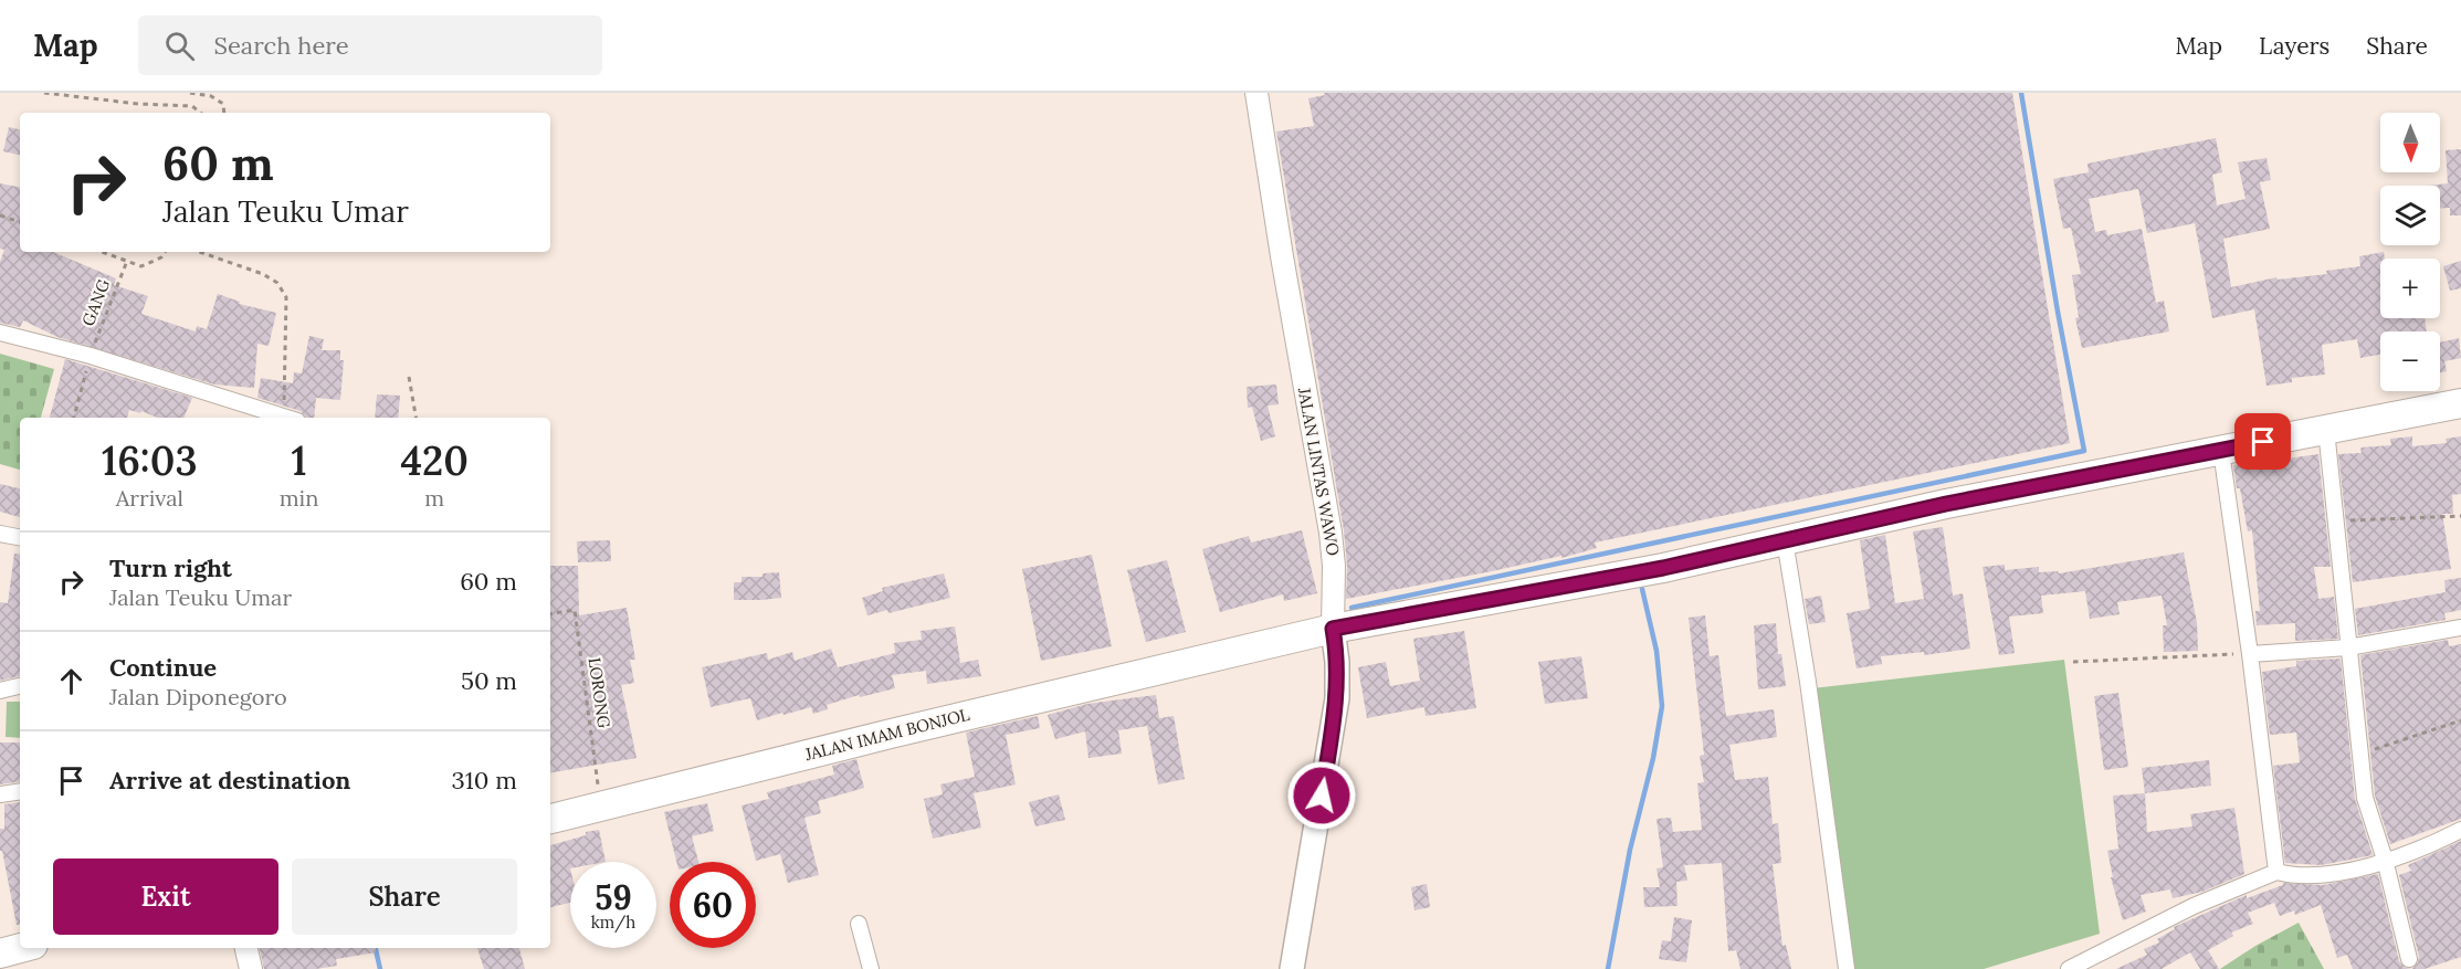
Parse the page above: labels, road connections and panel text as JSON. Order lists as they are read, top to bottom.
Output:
{
  "streets": {
    "highway": ["JALAN IMAM BONJOL"],
    "main road": ["JALAN LINTAS WAWO"],
    "path": ["GANG", "LORONG"]
  },
  "crossings": [
    ["JALAN LINTAS WAWO", "JALAN IMAM BONJOL"],
    ["LORONG", "JALAN IMAM BONJOL"]
  ],
  "north": "bottom",
  "page": {
    "header": "Map",
    "search": "Search here",
    "nav": ["Map", "Layers", "Share"],
    "map_buttons": ["+", "−"],
    "turn": ["60 m", "Jalan Teuku Umar"],
    "eta": [
      "16:03",
      "Arrival",
      "1",
      "min",
      "420",
      "m"
    ],
    "list": [
      {
        "name": "Turn right",
        "note": "Jalan Teuku Umar",
        "value": "60 m"
      },
      {
        "name": "Continue",
        "note": "Jalan Diponegoro",
        "value": "50 m"
      },
      {
        "name": "Arrive at destination",
        "value": "310 m"
      }
    ],
    "buttons": ["Exit", "Share"],
    "speed": "59 km/h",
    "limit": "60"
  }
}
